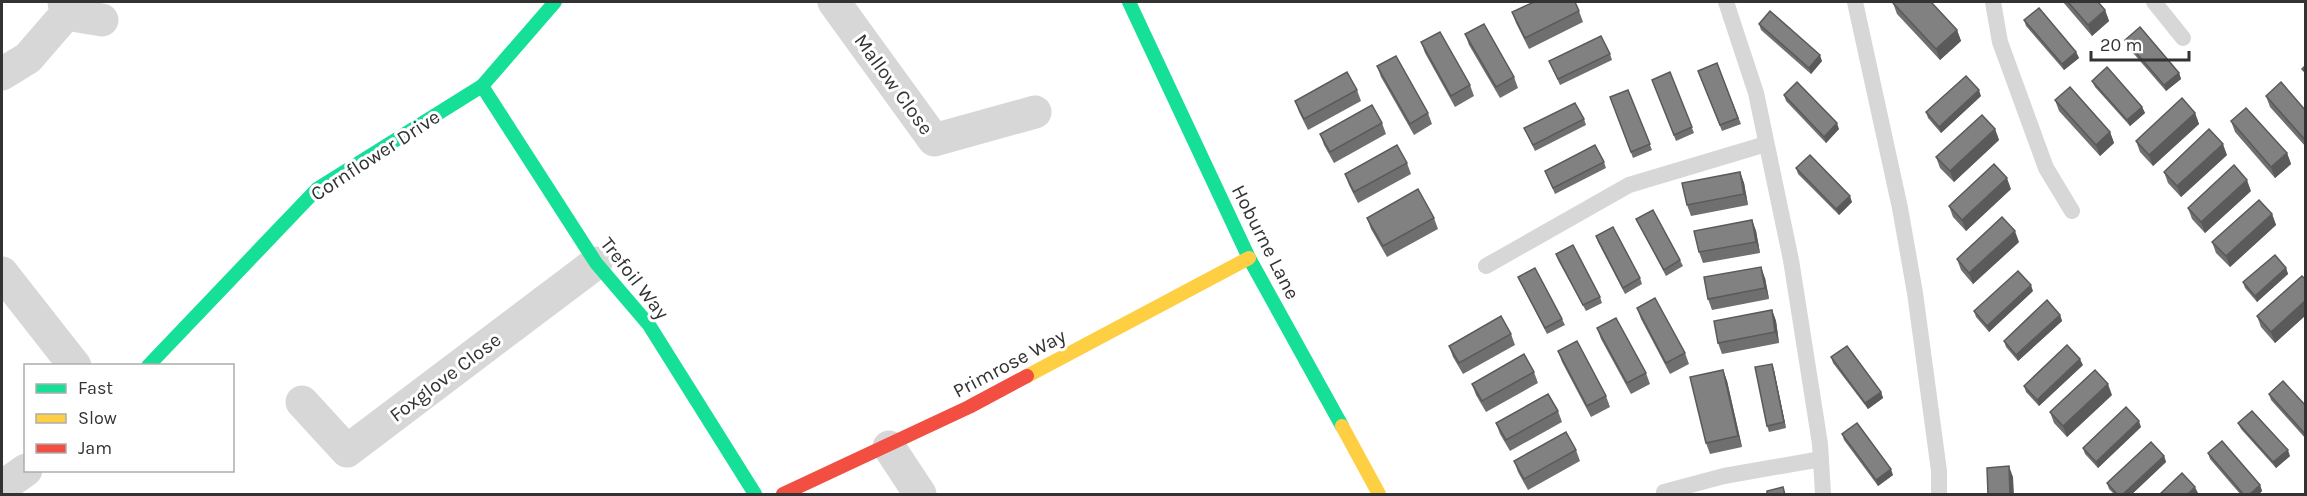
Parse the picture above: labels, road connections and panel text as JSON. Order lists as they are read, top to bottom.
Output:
{
  "streets": {
    "street": [
      "Mallow Close",
      "Cornflower Drive",
      "Hoburne Lane",
      "Trefoil Way",
      "Primrose Way",
      "Foxglove Close"
    ]
  },
  "crossings": [
    ["Cornflower Drive", "Trefoil Way"],
    ["Hoburne Lane", "Primrose Way"],
    ["Trefoil Way", "Foxglove Close"]
  ],
  "legend": ["Fast", "Slow", "Jam"],
  "scale_bar": "20 m"
}
